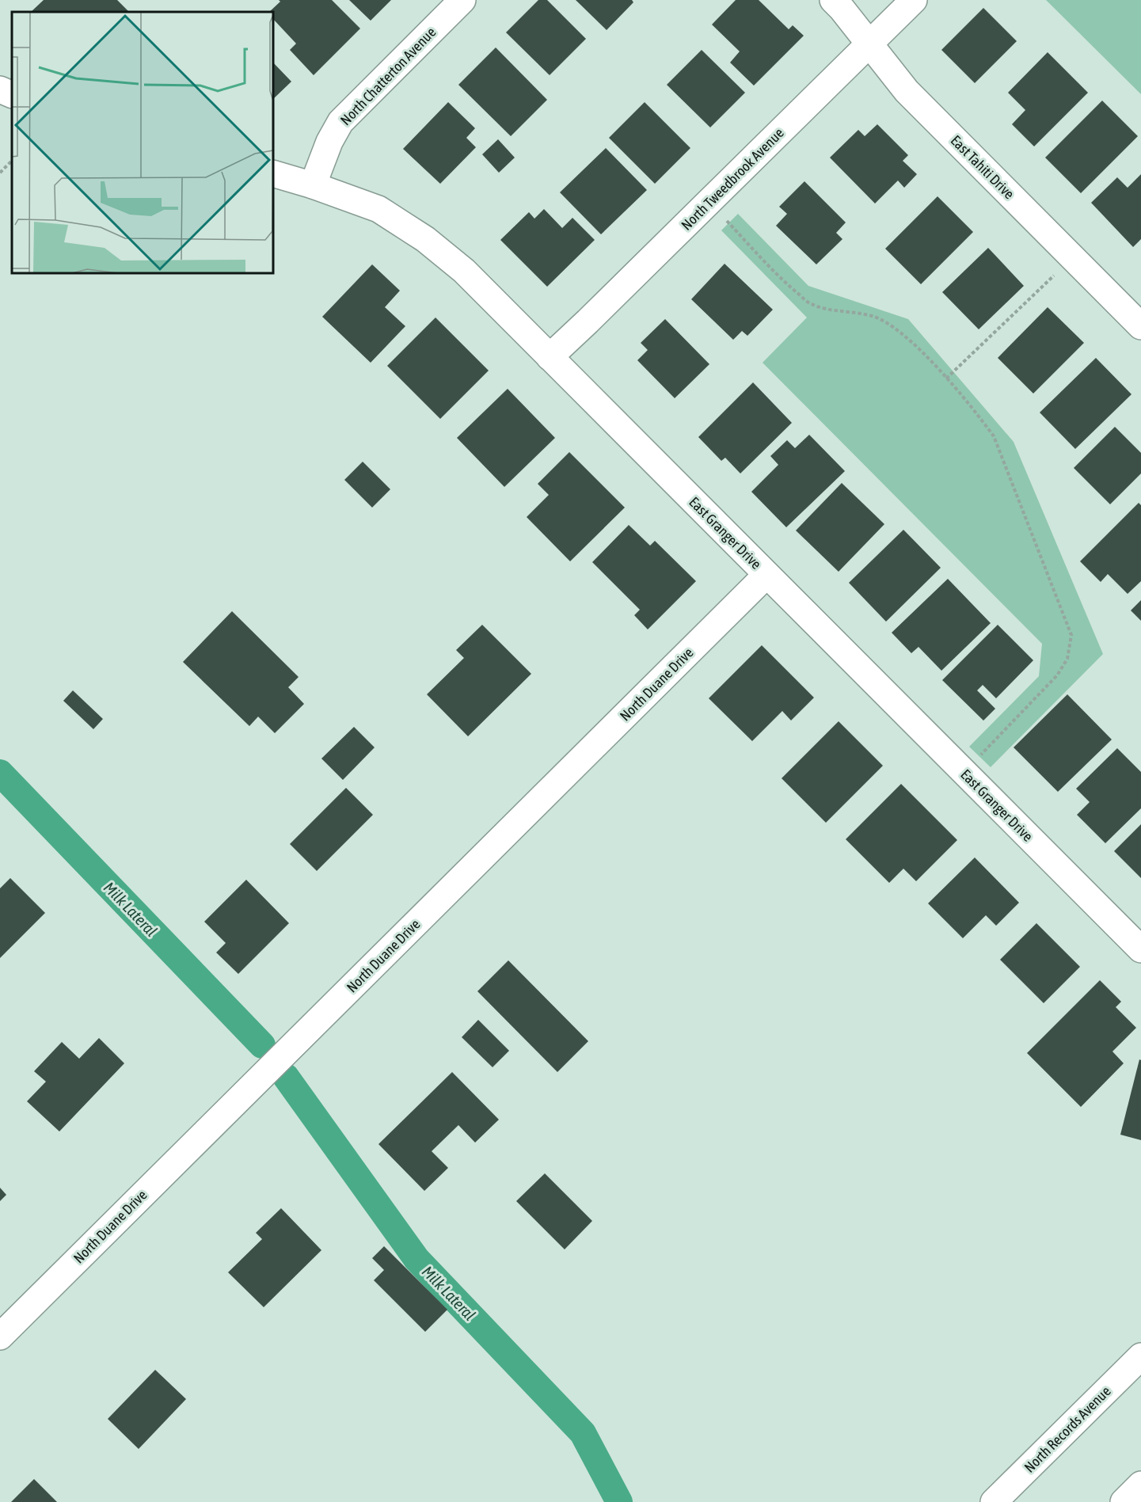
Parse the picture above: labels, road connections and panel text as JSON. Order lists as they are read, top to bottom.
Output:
{
  "streets": {
    "street": [
      "North Chatterton Avenue",
      "East Tahiti Drive",
      "North Tweedbrook Avenue",
      "East Granger Drive",
      "North Duane Drive",
      "North Records Avenue"
    ]
  },
  "crossings": [
    ["North Chatterton Avenue", "East Granger Drive"],
    ["East Tahiti Drive", "North Tweedbrook Avenue"],
    ["North Tweedbrook Avenue", "East Granger Drive"],
    ["East Granger Drive", "North Duane Drive"]
  ],
  "water": ["Milk Lateral"]
}
